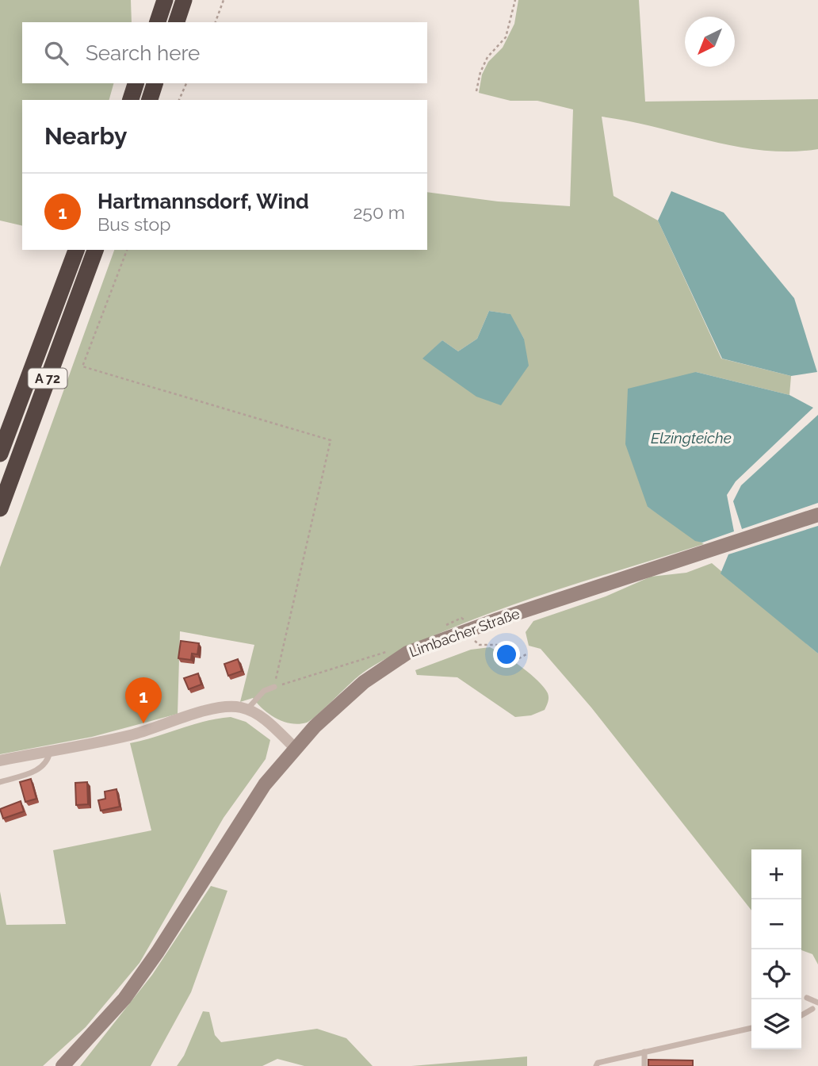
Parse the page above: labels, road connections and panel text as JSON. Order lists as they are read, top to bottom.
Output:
{
  "streets": {
    "highway": ["A 72"],
    "main road": ["Limbacher Straße"]
  },
  "water": ["Elzingteiche"],
  "north": "bottom left",
  "page": {
    "search": "Search here",
    "heading": "Nearby",
    "list": [
      {
        "mark": "1",
        "name": "Hartmannsdorf, Wind",
        "note": "Bus stop",
        "value": "250 m"
      }
    ],
    "pins": "1",
    "map_buttons": ["+", "−"]
  }
}
